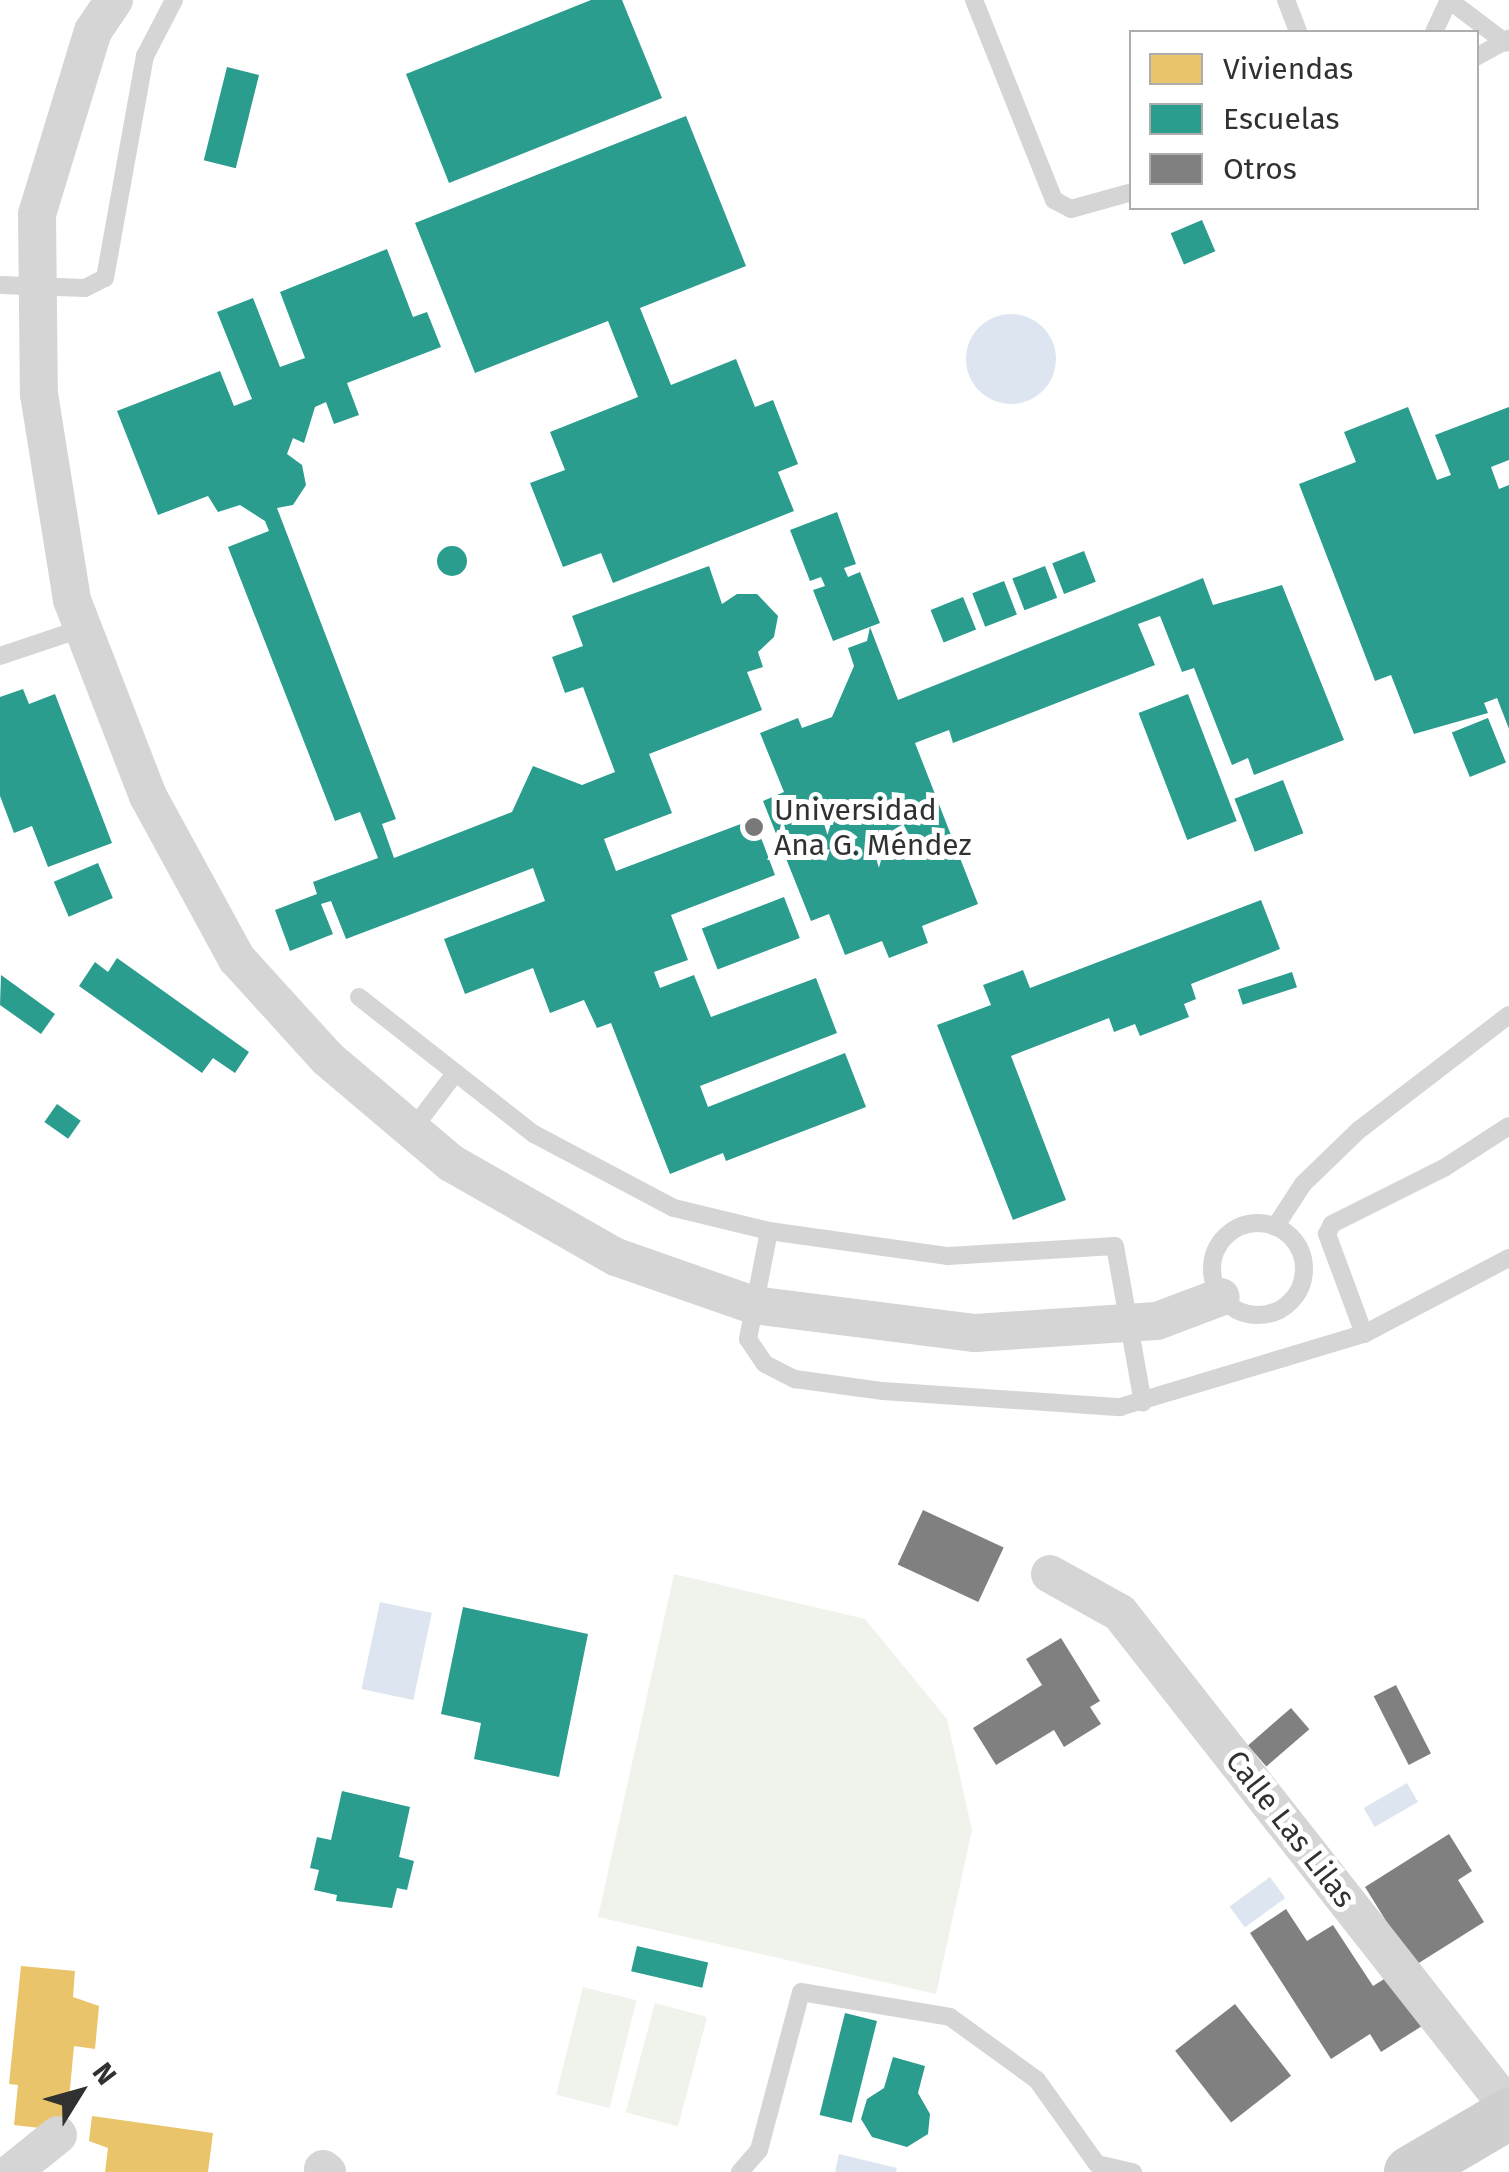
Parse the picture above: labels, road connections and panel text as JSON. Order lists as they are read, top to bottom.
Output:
{
  "streets": {
    "street": ["Calle Las Lilas"]
  },
  "places": ["Universidad Ana G. Méndez"],
  "legend": ["Viviendas", "Escuelas", "Otros"],
  "north": "top right"
}
